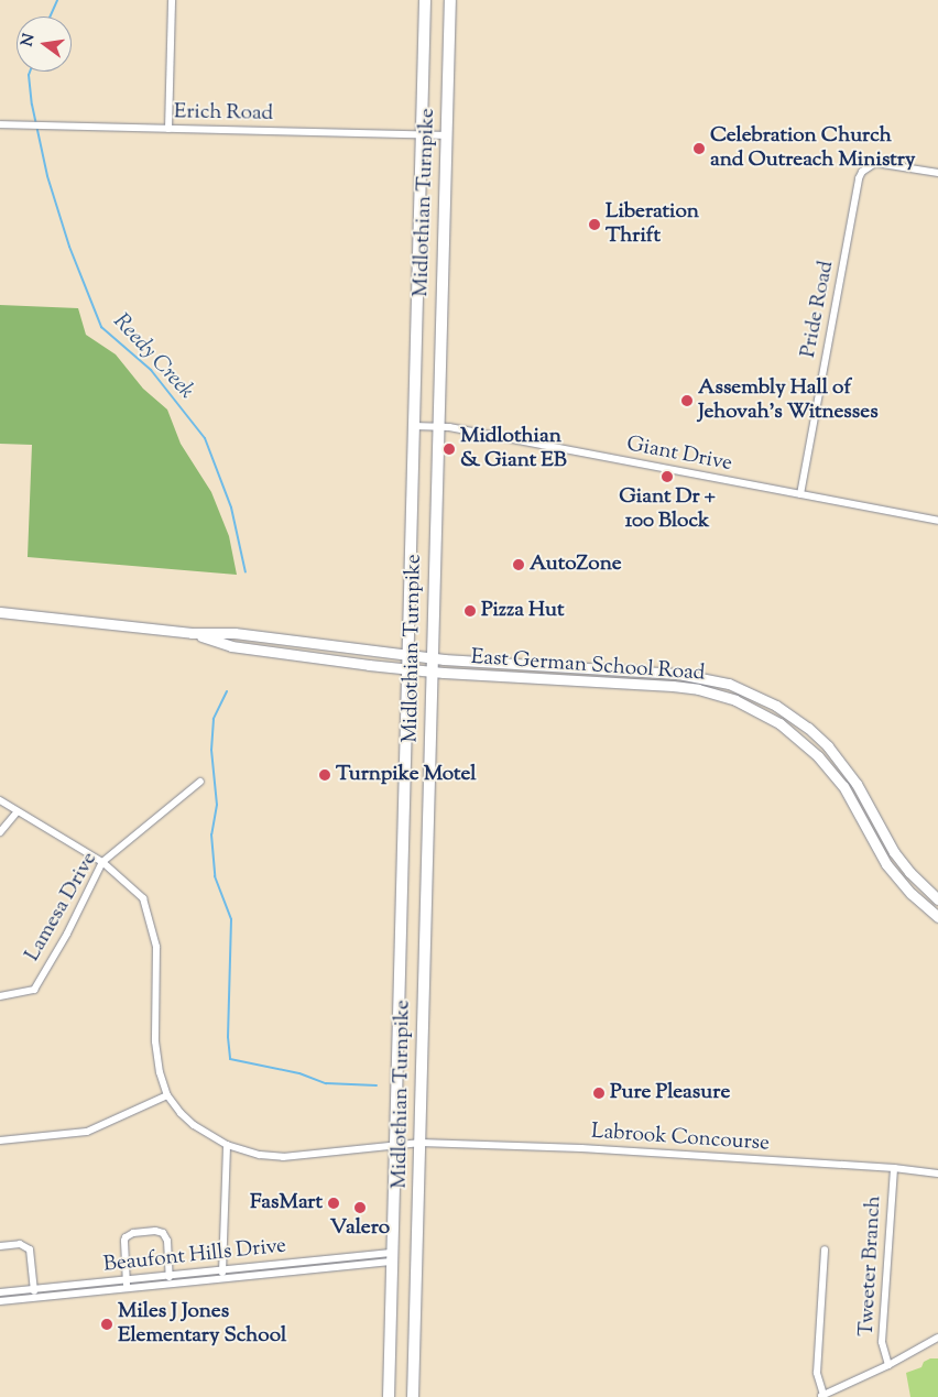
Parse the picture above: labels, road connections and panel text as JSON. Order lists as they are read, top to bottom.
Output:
{
  "streets": {
    "main road": ["Midlothian Turnpike"],
    "street": [
      "Erich Road",
      "Pride Road",
      "Giant Drive",
      "East German School Road",
      "Lamesa Drive",
      "Labrook Concourse",
      "Beaufont Hills Drive",
      "Tweeter Branch"
    ]
  },
  "crossings": [
    ["Erich Road", "Midlothian Turnpike"],
    ["Midlothian Turnpike", "Giant Drive"],
    ["Midlothian Turnpike", "East German School Road"],
    ["Midlothian Turnpike", "Labrook Concourse"],
    ["Midlothian Turnpike", "Beaufont Hills Drive"],
    ["Pride Road", "Giant Drive"],
    ["Labrook Concourse", "Tweeter Branch"]
  ],
  "water": ["Reedy Creek"],
  "places": [
    "Celebration Church and Outreach Ministry",
    "Liberation Thrift",
    "Assembly Hall of Jehovah's Witnesses",
    "Midlothian & Giant EB",
    "Giant Dr + 100 Block",
    "AutoZone",
    "Pizza Hut",
    "Turnpike Motel",
    "Pure Pleasure",
    "FasMart",
    "Valero",
    "Miles J Jones Elementary School"
  ],
  "north": "left"
}
